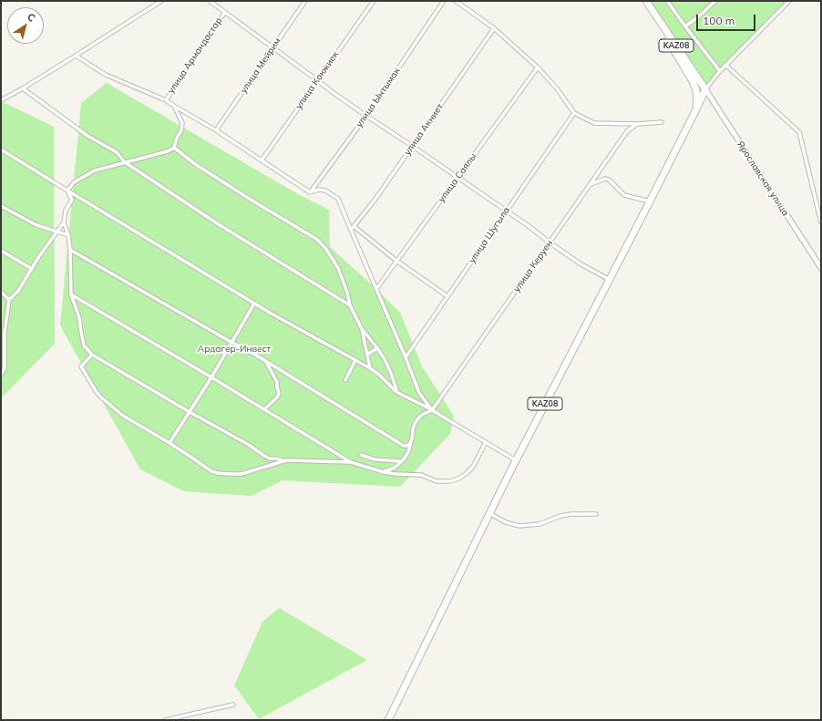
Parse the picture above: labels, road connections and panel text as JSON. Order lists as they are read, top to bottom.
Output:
{
  "streets": {
    "highway": ["KAZ08"],
    "main road": ["Ярославская улица"],
    "street": [
      "улица Армандастар",
      "улица Мейрим",
      "улица Кокжиек",
      "улица Ынтымак",
      "улица Акниет",
      "улица Саялы",
      "улица Шугыла",
      "улица Керуен"
    ]
  },
  "crossings": [
    ["KAZ08", "Ярославская улица"]
  ],
  "parks": ["Ардагер-Инвест"],
  "scale_bar": "100 m",
  "north": "top right"
}
